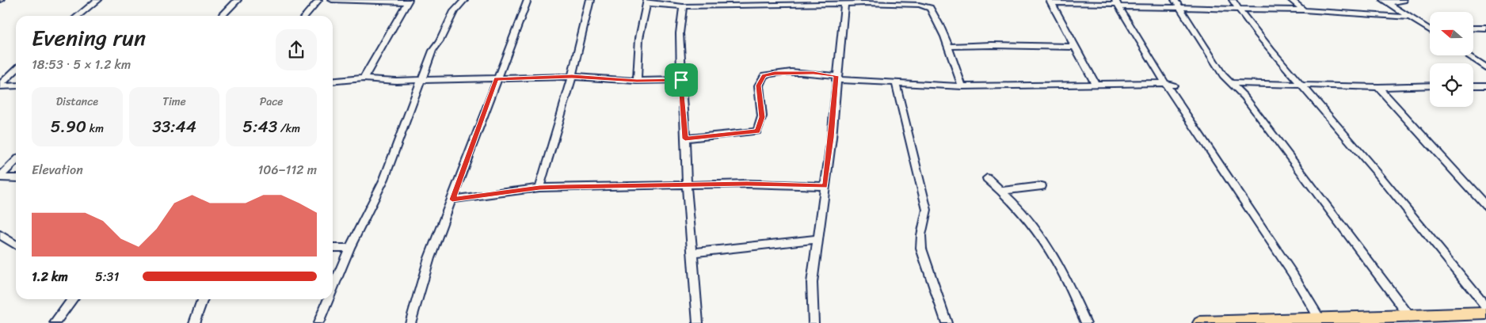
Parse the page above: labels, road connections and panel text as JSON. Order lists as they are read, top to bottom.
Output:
{
  "north": "left",
  "page": {
    "heading": ["Evening run", "18:53 · 5 × 1.2 km"],
    "stats": [
      ["Distance", "5.90 km"],
      ["Time", "33:44"],
      ["Pace", "5:43 /km"]
    ],
    "chart": ["Elevation", "106–112 m"],
    "list": [
      {
        "name": "1.2 km",
        "note": "5:31"
      }
    ]
  }
}
